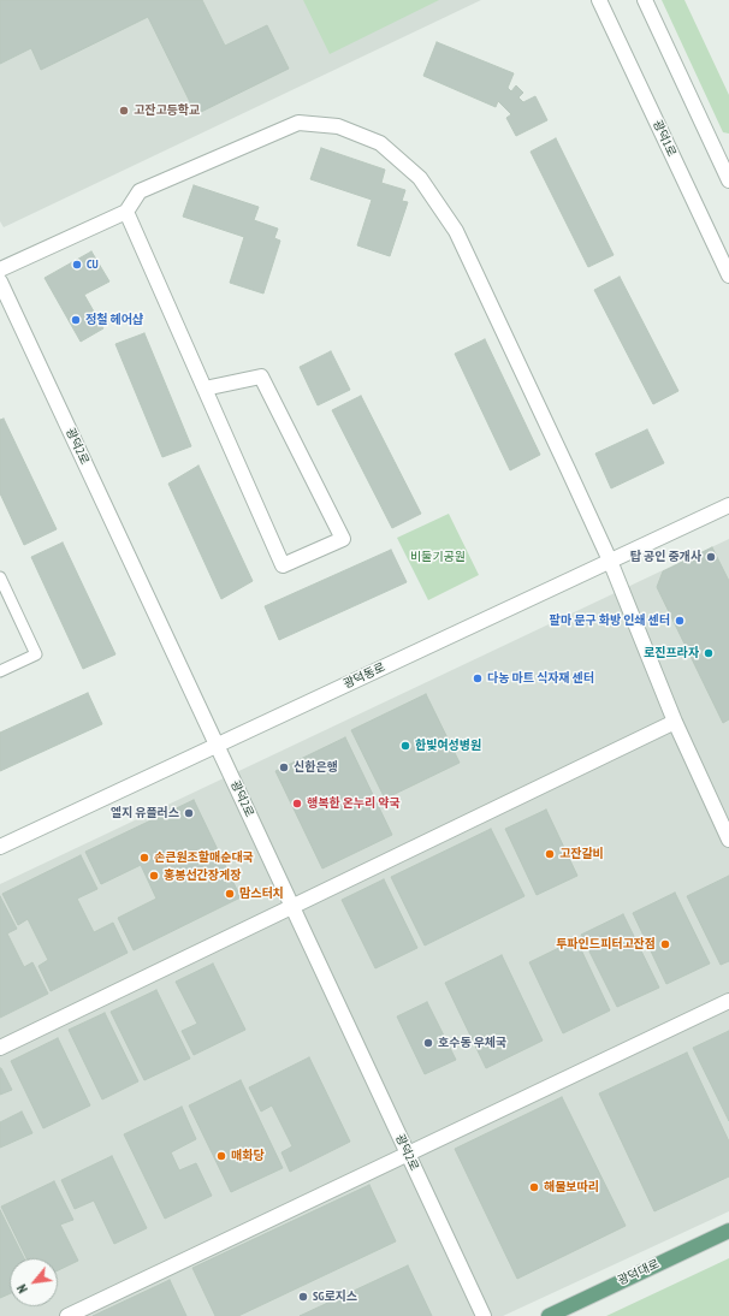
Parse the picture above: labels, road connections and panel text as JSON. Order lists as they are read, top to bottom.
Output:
{
  "streets": {
    "main road": ["광덕대로"],
    "street": ["광덕1로", "광덕2로", "광덕동로"]
  },
  "crossings": [
    ["광덕2로", "광덕동로"]
  ],
  "parks": ["비둘기공원"],
  "places": [
    "고잔고등학교",
    "CU",
    "정철 헤어샵",
    "탑 공인 중개사",
    "팔마 문구 화방 인쇄 센터",
    "로진프라자",
    "다농 마트 식자재 센터",
    "한빛여성병원",
    "신한은행",
    "행복한 온누리 약국",
    "엘지 유플러스",
    "고잔갈비",
    "손큰원조할매순대국",
    "홍봉선간장게장",
    "맘스터치",
    "투파인드피터고잔점",
    "호수동 우체국",
    "매화당",
    "해물보따리",
    "SG로지스"
  ],
  "north": "bottom left"
}
